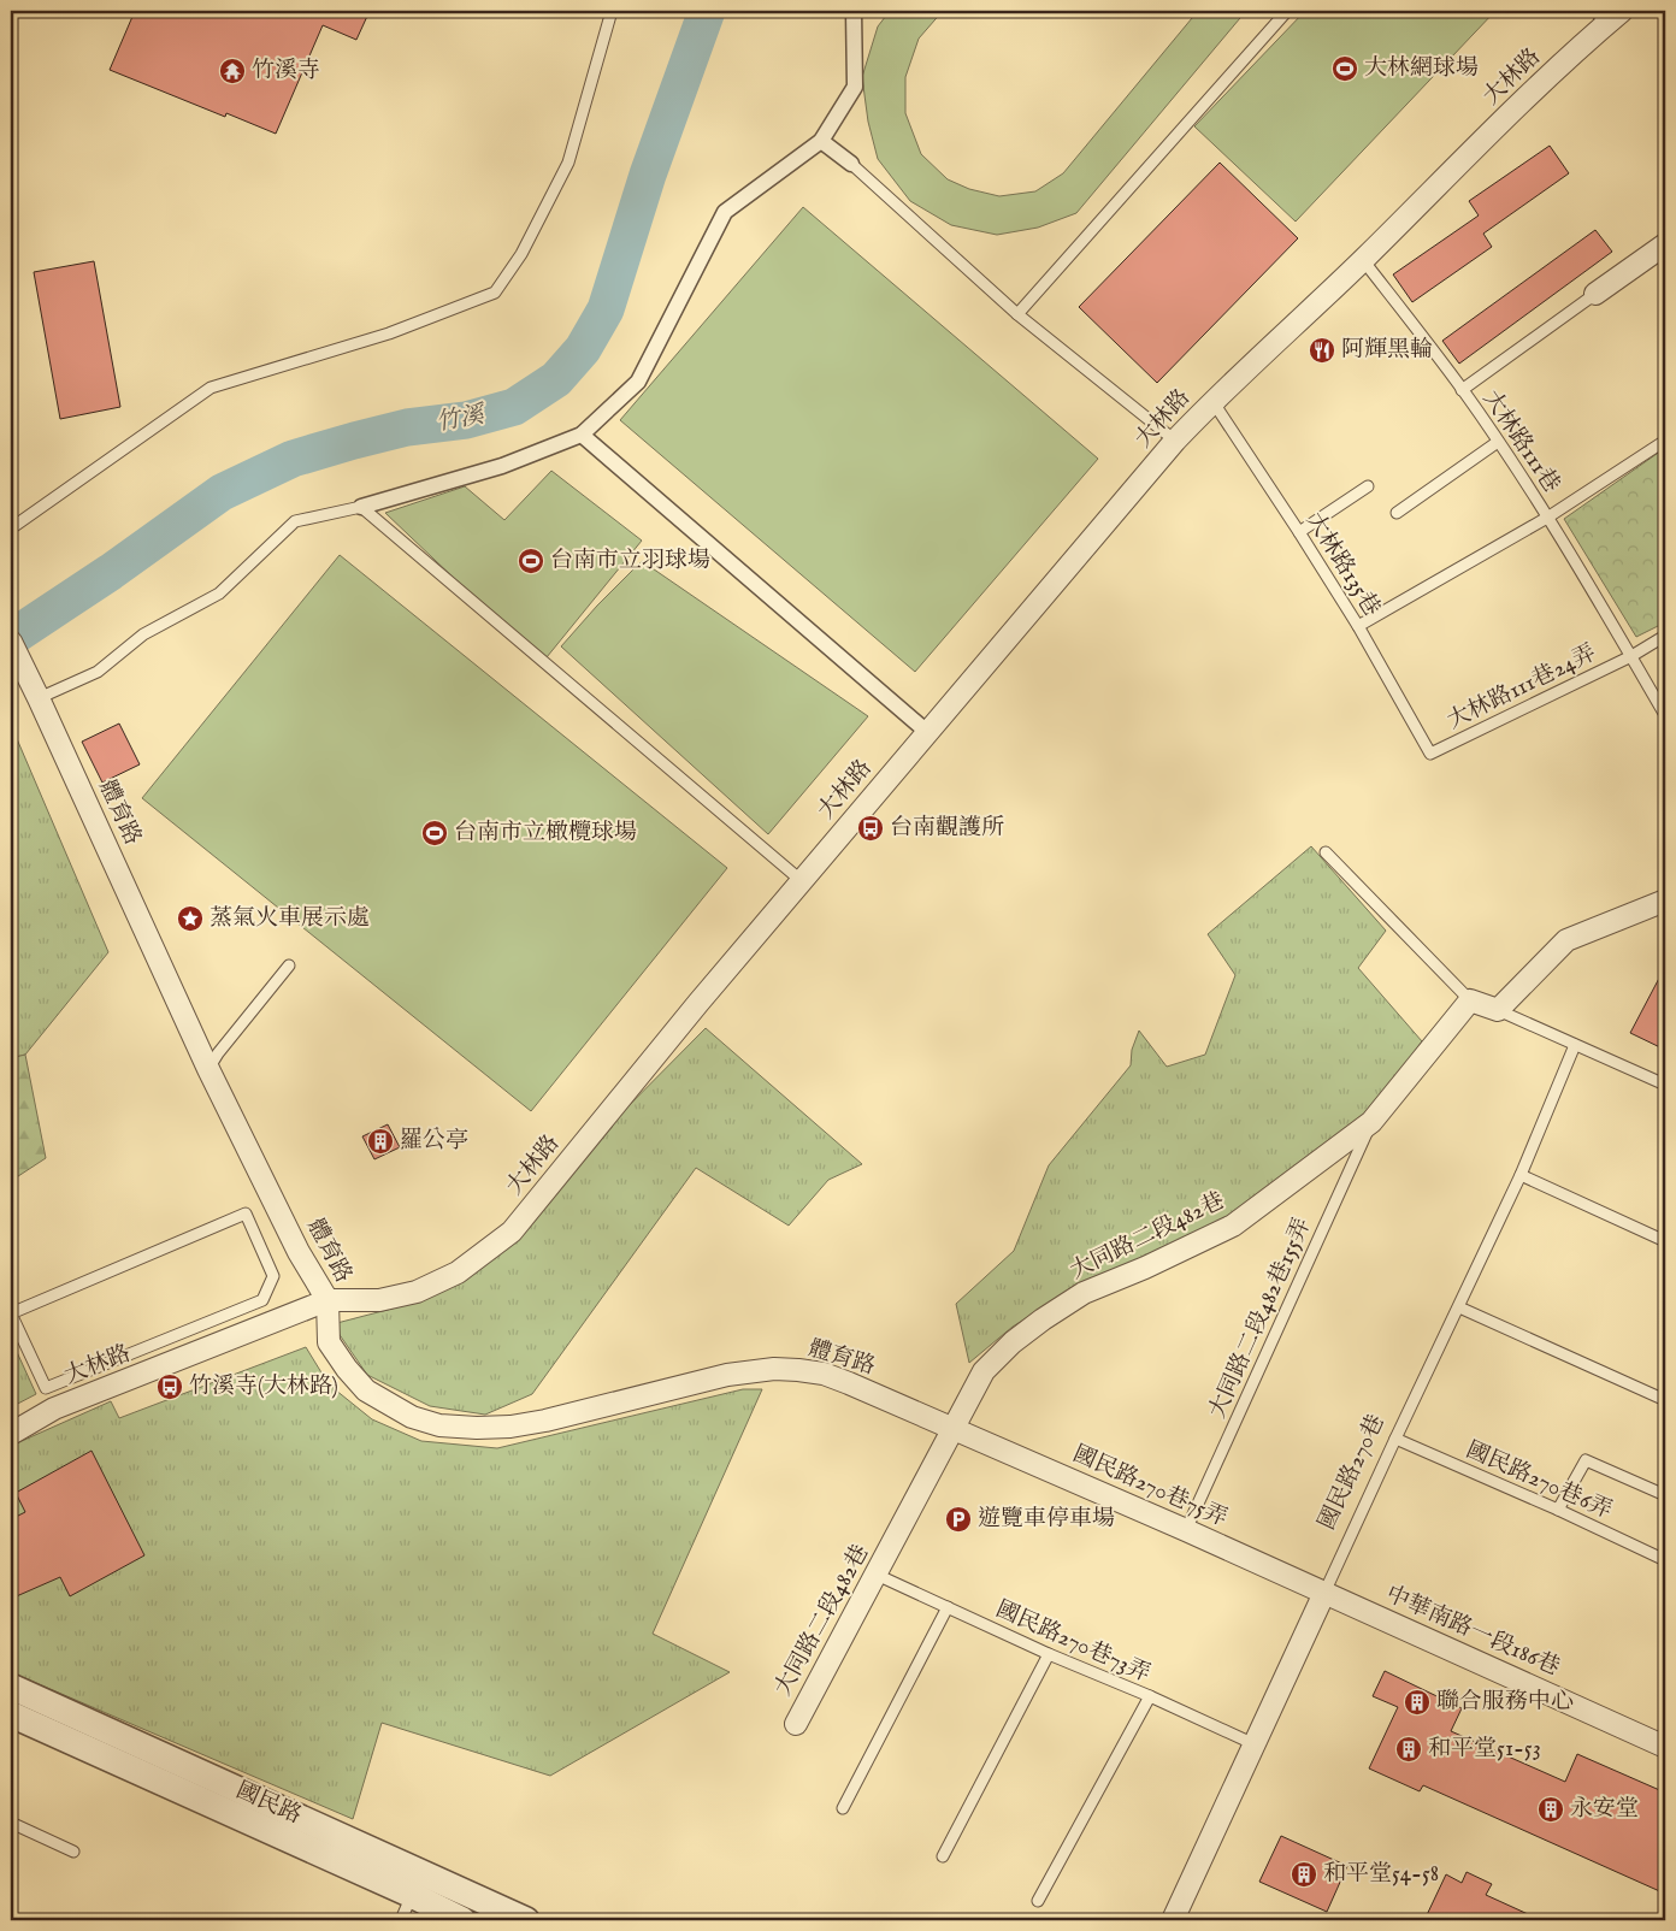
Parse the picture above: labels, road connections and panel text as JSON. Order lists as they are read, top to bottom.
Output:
{
  "streets": {
    "street": [
      "大林路",
      "體育路",
      "大同路二段482巷",
      "國民路270巷",
      "國民路270巷75弄",
      "中華南路一段186巷",
      "國民路"
    ],
    "lane": [
      "大林路111巷",
      "大林路135巷",
      "大林路111巷24弄",
      "大同路二段482巷155弄",
      "國民路270巷6弄",
      "國民路270巷73弄"
    ]
  },
  "crossings": [
    ["大林路", "大林路111巷"],
    ["大林路", "大林路135巷"],
    ["大林路", "體育路"],
    ["大林路111巷", "大林路111巷24弄"],
    ["大林路135巷", "大林路111巷24弄"],
    ["體育路", "大同路二段482巷"],
    ["體育路", "國民路270巷75弄"],
    ["大同路二段482巷", "大同路二段482巷155弄"],
    ["大同路二段482巷", "國民路270巷75弄"],
    ["大同路二段482巷", "國民路270巷73弄"],
    ["大同路二段482巷155弄", "國民路270巷75弄"],
    ["國民路270巷", "國民路270巷6弄"],
    ["國民路270巷", "國民路270巷75弄"],
    ["國民路270巷", "中華南路一段186巷"],
    ["國民路270巷", "國民路270巷73弄"],
    ["國民路270巷75弄", "中華南路一段186巷"]
  ],
  "water": ["竹溪"],
  "places": {
    "sports": ["大林網球場", "台南市立羽球場", "台南市立橄欖球場"],
    "temple": ["竹溪寺"],
    "restaurant": ["阿輝黑輪"],
    "bus stop": ["台南觀護所", "竹溪寺(大林路)"],
    "place": ["蒸氣火車展示處"],
    "building": [
      "羅公亭",
      "聯合服務中心",
      "和平堂51-53",
      "永安堂",
      "和平堂54-58"
    ],
    "parking": ["遊覽車停車場"]
  }
}
